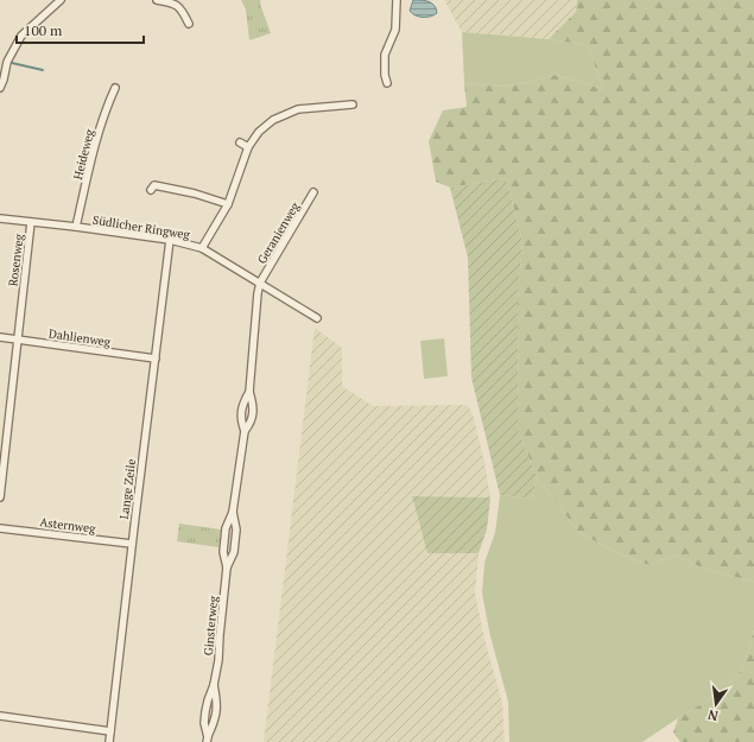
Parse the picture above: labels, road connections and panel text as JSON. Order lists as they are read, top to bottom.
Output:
{
  "streets": {
    "street": [
      "Heideweg",
      "Südlicher Ringweg",
      "Geranienweg",
      "Rosenweg",
      "Dahlienweg",
      "Lange Zeile",
      "Asternweg",
      "Ginsterweg"
    ]
  },
  "crossings": [
    ["Heideweg", "Südlicher Ringweg"],
    ["Südlicher Ringweg", "Geranienweg"],
    ["Südlicher Ringweg", "Rosenweg"],
    ["Südlicher Ringweg", "Lange Zeile"],
    ["Südlicher Ringweg", "Ginsterweg"],
    ["Geranienweg", "Ginsterweg"],
    ["Rosenweg", "Dahlienweg"],
    ["Dahlienweg", "Lange Zeile"],
    ["Lange Zeile", "Asternweg"]
  ],
  "scale_bar": "100 m",
  "north": "bottom"
}
